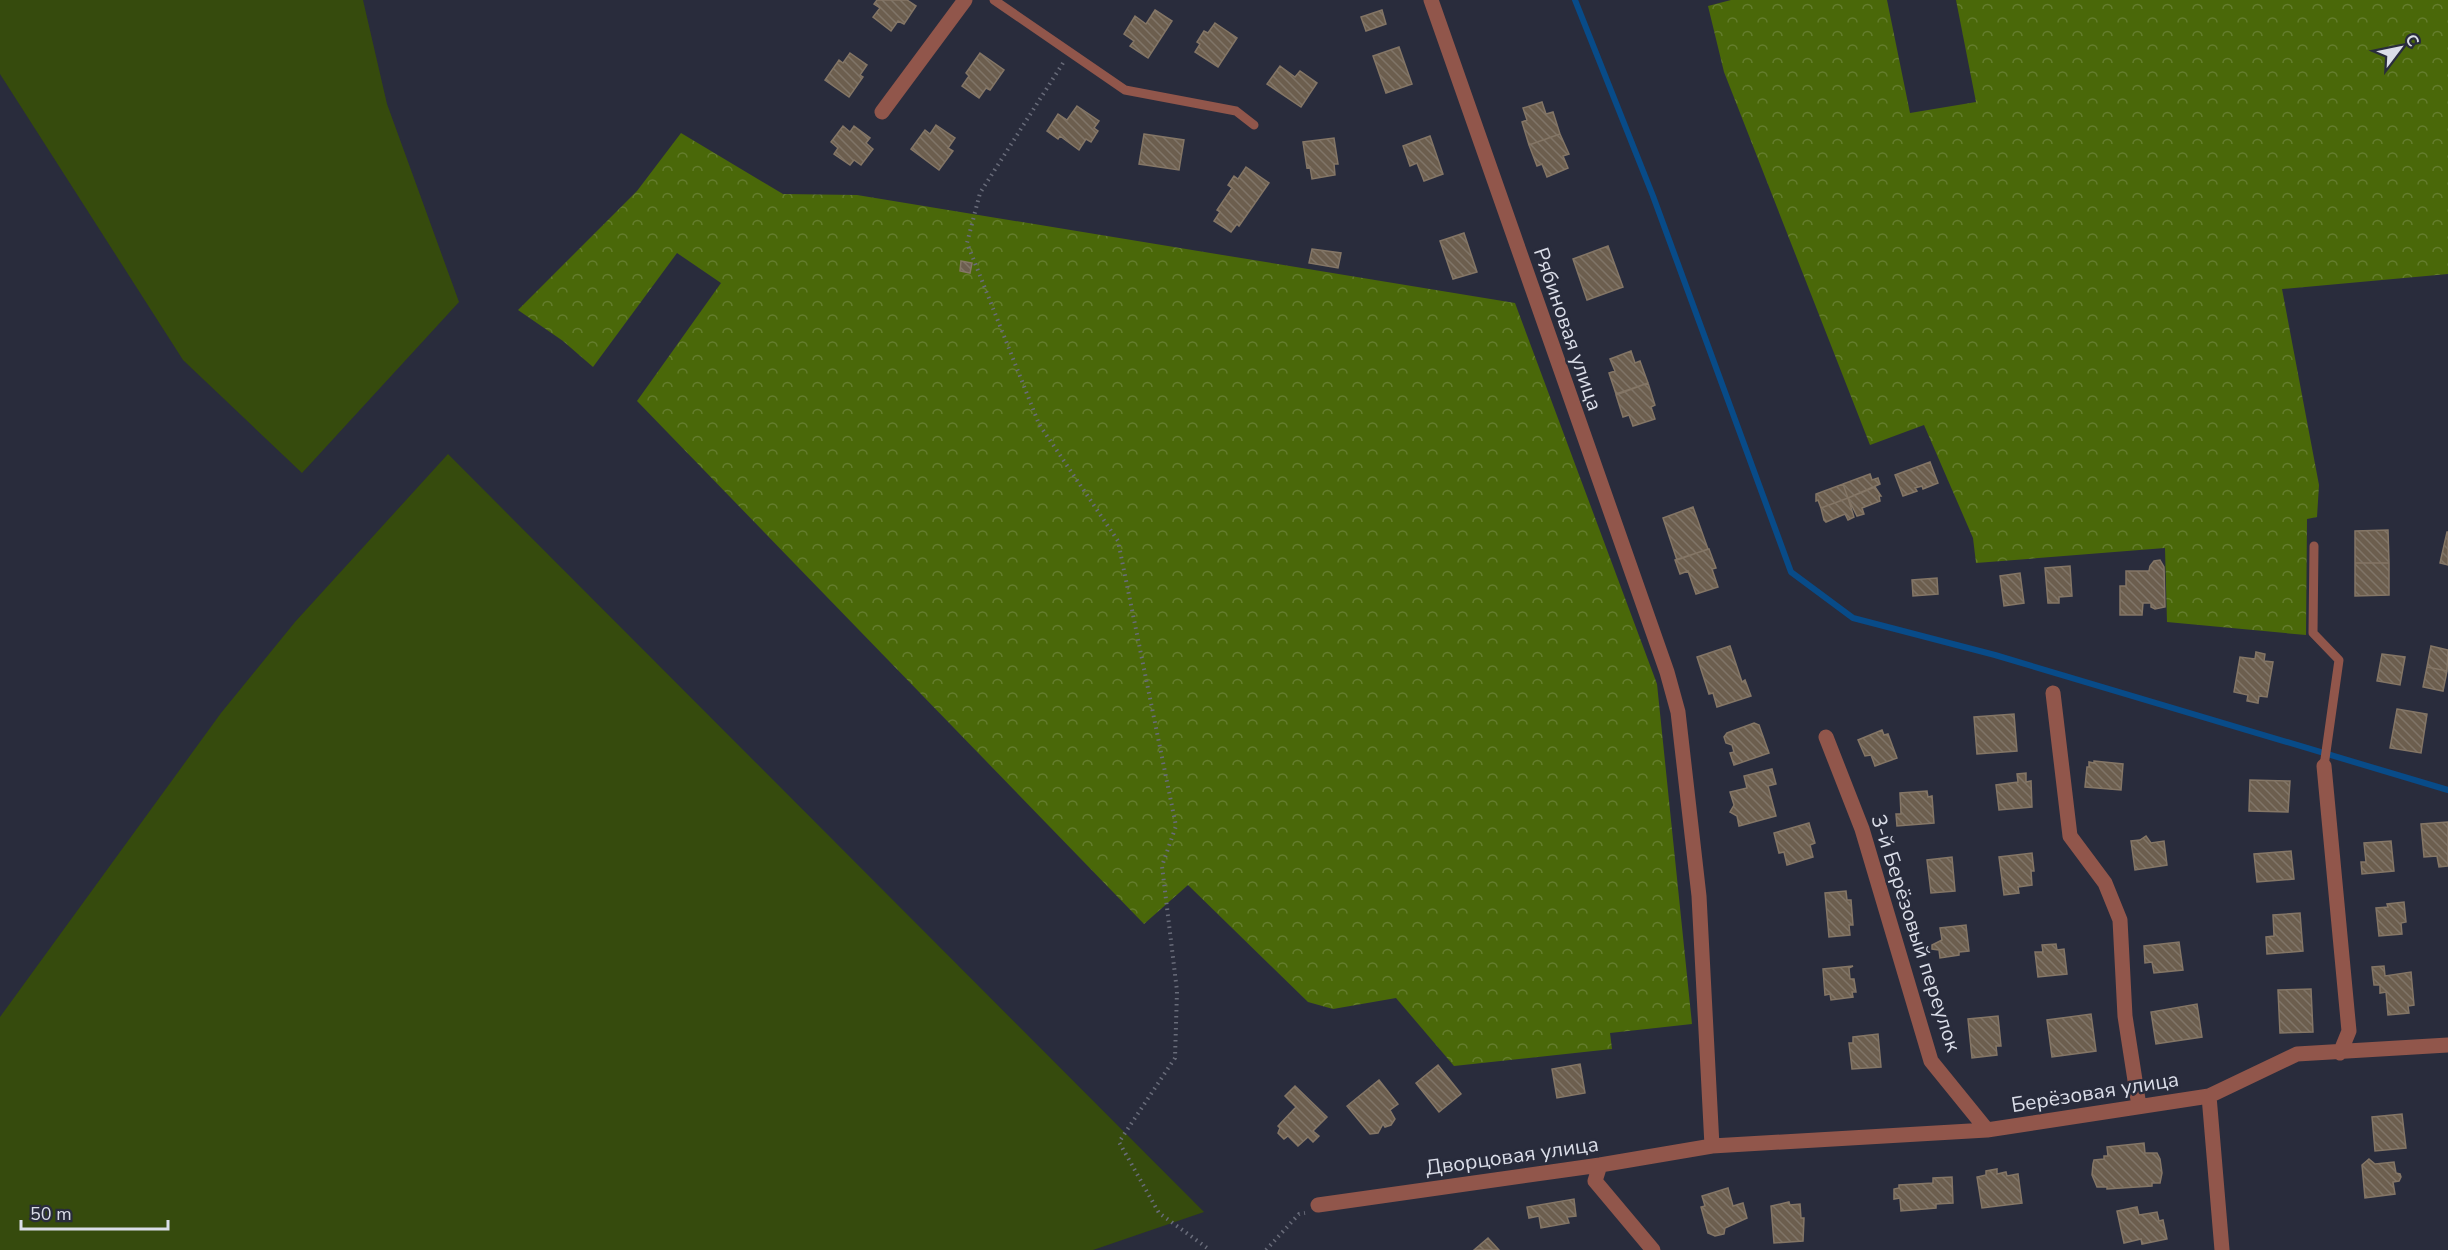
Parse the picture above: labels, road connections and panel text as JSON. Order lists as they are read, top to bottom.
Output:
{
  "streets": {
    "street": [
      "Рябиновая улица",
      "3-й Берёзовый переулок",
      "Берёзовая улица",
      "Дворцовая улица"
    ]
  },
  "crossings": [
    ["Рябиновая улица", "Берёзовая улица"],
    ["Рябиновая улица", "Дворцовая улица"],
    ["3-й Берёзовый переулок", "Берёзовая улица"],
    ["Берёзовая улица", "Дворцовая улица"]
  ],
  "scale_bar": "50 m",
  "north": "top right"
}
